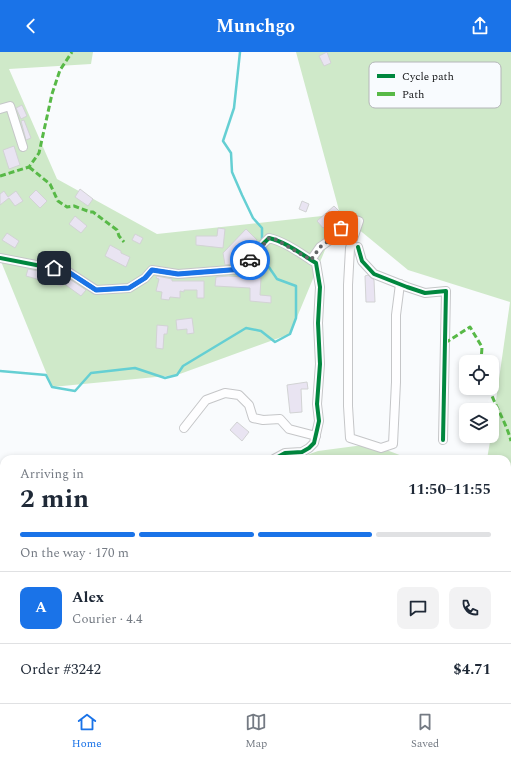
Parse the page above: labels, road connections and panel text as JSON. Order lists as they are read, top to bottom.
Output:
{
  "legend": ["Cycle path", "Path"],
  "page": {
    "header": "Munchgo",
    "heading": ["2 min", "Arriving in", "11:50–11:55"],
    "panel": [
      "Alex",
      "Courier · 4.4",
      "Order #3242",
      "$4.71"
    ],
    "bar": "On the way · 170 m",
    "round": "A",
    "tabs": ["Home", "Map", "Saved"]
  }
}
